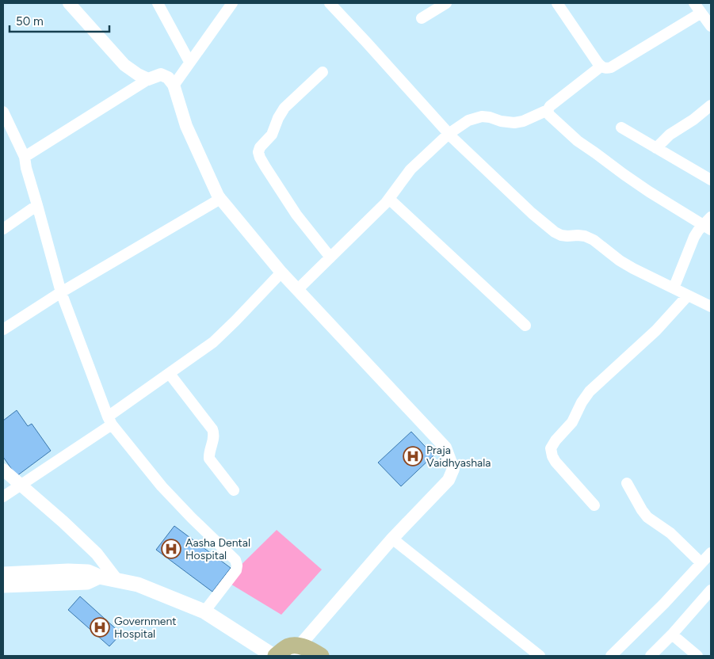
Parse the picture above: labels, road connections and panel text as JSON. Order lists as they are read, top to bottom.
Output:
{
  "places": {
    "hospital": ["Praja Vaidhyashala", "Aasha Dental Hospital", "Government Hospital"]
  },
  "scale_bar": "50 m"
}
